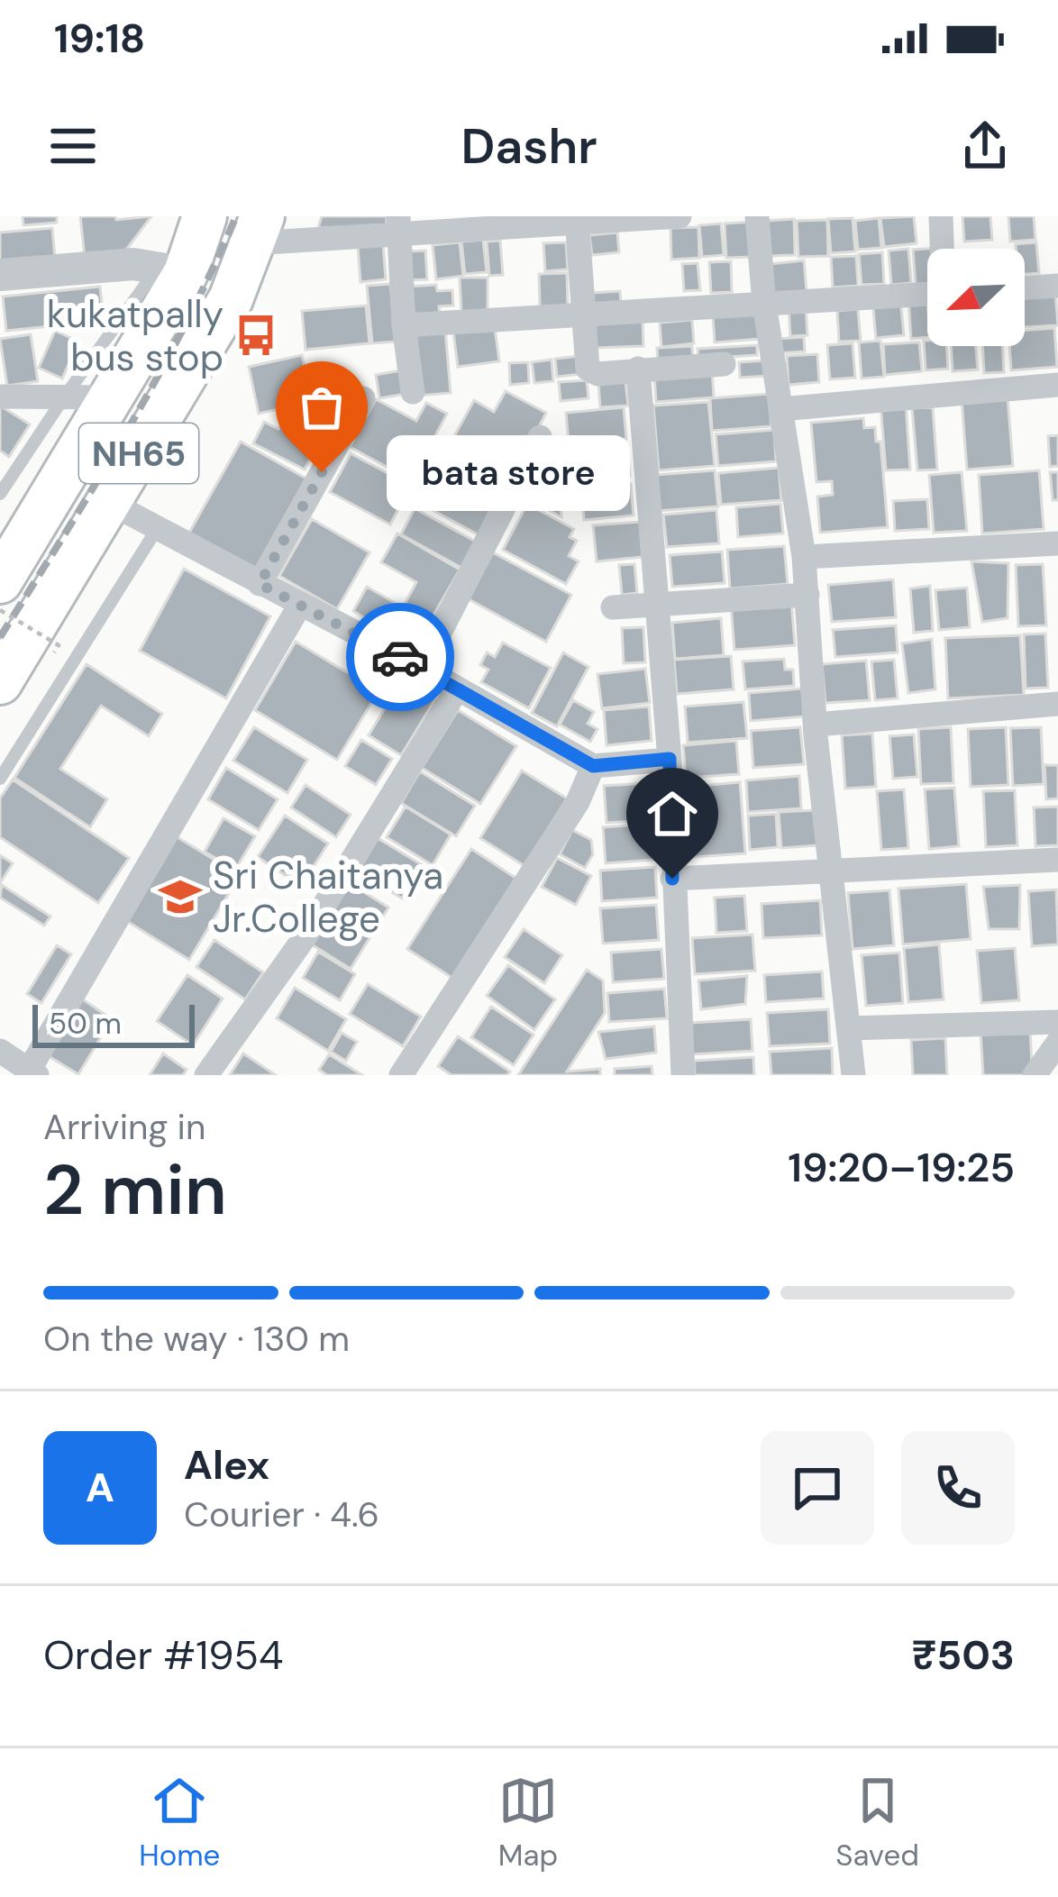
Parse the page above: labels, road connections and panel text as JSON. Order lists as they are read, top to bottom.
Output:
{
  "streets": {
    "highway": ["NH65"]
  },
  "places": {
    "bus stop": ["kukatpally bus stop"],
    "other": ["bata store"],
    "school or university": ["Sri Chaitanya Jr.College"]
  },
  "scale_bar": "50 m",
  "north": "bottom left",
  "page": {
    "status": "19:18",
    "header": "Dashr",
    "bubble": "bata store",
    "scale": "50 m",
    "heading": ["2 min", "Arriving in", "19:20–19:25"],
    "panel": [
      "Alex",
      "Courier · 4.6",
      "Order #1954",
      "₹503"
    ],
    "bar": "On the way · 130 m",
    "round": "A",
    "tabs": ["Home", "Map", "Saved"]
  }
}
